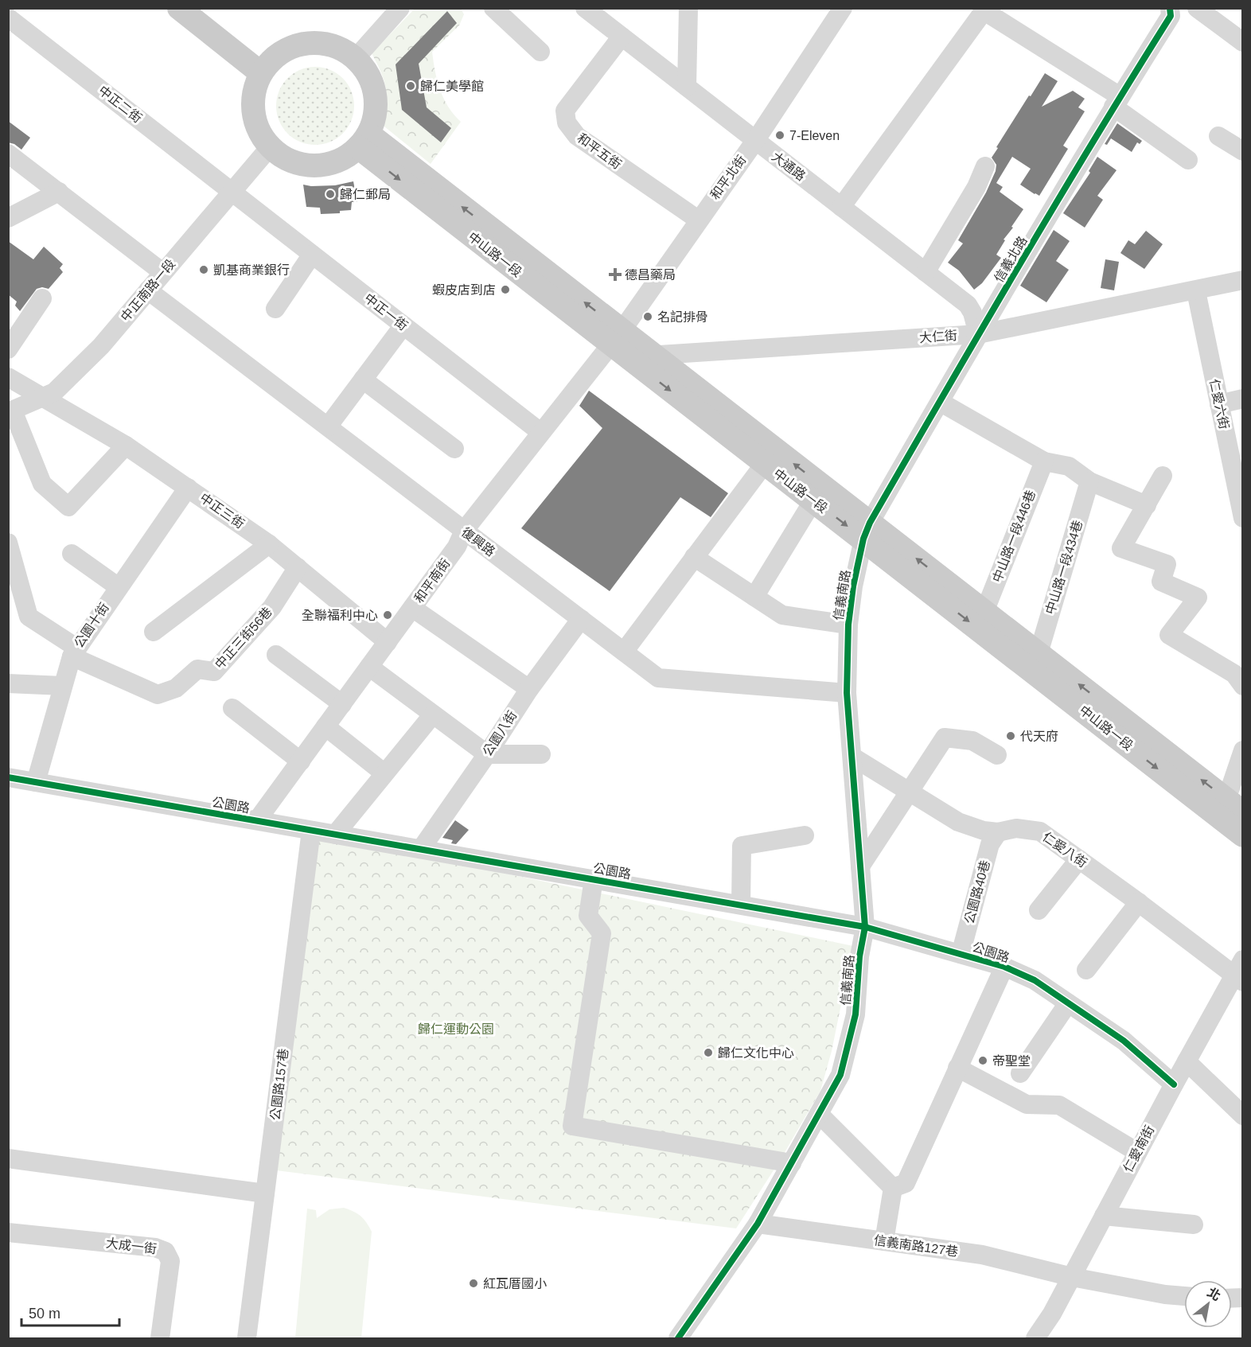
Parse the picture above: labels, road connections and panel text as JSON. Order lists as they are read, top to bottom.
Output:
{
  "streets": {
    "main road": ["中山路一段"],
    "street": [
      "中正二街",
      "和平五街",
      "大通路",
      "和平北街",
      "信義北路",
      "中正南路一段",
      "中正一街",
      "大仁街",
      "仁愛六街",
      "中正三街",
      "中山路一段446巷",
      "復興路",
      "中山路一段434巷",
      "和平南街",
      "信義南路",
      "公園十街",
      "中正三街56巷",
      "公園八街",
      "公園路",
      "仁愛八街",
      "公園路40巷",
      "公園路157巷",
      "仁愛南街",
      "大成一街",
      "信義南路127巷"
    ]
  },
  "crossings": [
    ["中正二街", "中正南路一段"],
    ["中正二街", "中正一街"],
    ["和平五街", "大通路"],
    ["和平五街", "和平北街"],
    ["大通路", "和平北街"],
    ["大通路", "信義北路"],
    ["大通路", "大仁街"],
    ["和平北街", "中山路一段"],
    ["和平北街", "和平南街"],
    ["中山路一段", "信義北路"],
    ["中山路一段", "中正南路一段"],
    ["中山路一段", "大仁街"],
    ["中山路一段", "中山路一段446巷"],
    ["中山路一段", "中山路一段434巷"],
    ["中山路一段", "和平南街"],
    ["中山路一段", "信義南路"],
    ["信義北路", "大仁街"],
    ["信義北路", "信義南路"],
    ["中正南路一段", "中正一街"],
    ["中正南路一段", "中正三街"],
    ["中正南路一段", "復興路"],
    ["中正一街", "和平南街"],
    ["大仁街", "仁愛六街"],
    ["中正三街", "和平南街"],
    ["中正三街", "公園十街"],
    ["中正三街", "中正三街56巷"],
    ["復興路", "和平南街"],
    ["復興路", "信義南路"],
    ["復興路", "公園八街"],
    ["和平南街", "公園路"],
    ["信義南路", "公園路"],
    ["信義南路", "仁愛八街"],
    ["信義南路", "信義南路127巷"],
    ["公園十街", "中正三街56巷"],
    ["公園十街", "公園路"],
    ["公園八街", "公園路"],
    ["公園路", "公園路40巷"],
    ["公園路", "公園路157巷"],
    ["公園路", "仁愛南街"],
    ["仁愛八街", "公園路40巷"],
    ["仁愛八街", "仁愛南街"],
    ["仁愛南街", "信義南路127巷"]
  ],
  "parks": ["歸仁運動公園"],
  "places": {
    "other": [
      "歸仁美學館",
      "7-Eleven",
      "歸仁郵局",
      "凱基商業銀行",
      "蝦皮店到店",
      "名記排骨",
      "全聯福利中心",
      "代天府",
      "歸仁文化中心",
      "帝聖堂",
      "紅瓦厝國小"
    ],
    "health": ["德昌藥局"]
  },
  "scale_bar": "50 m",
  "north": "top right"
}
